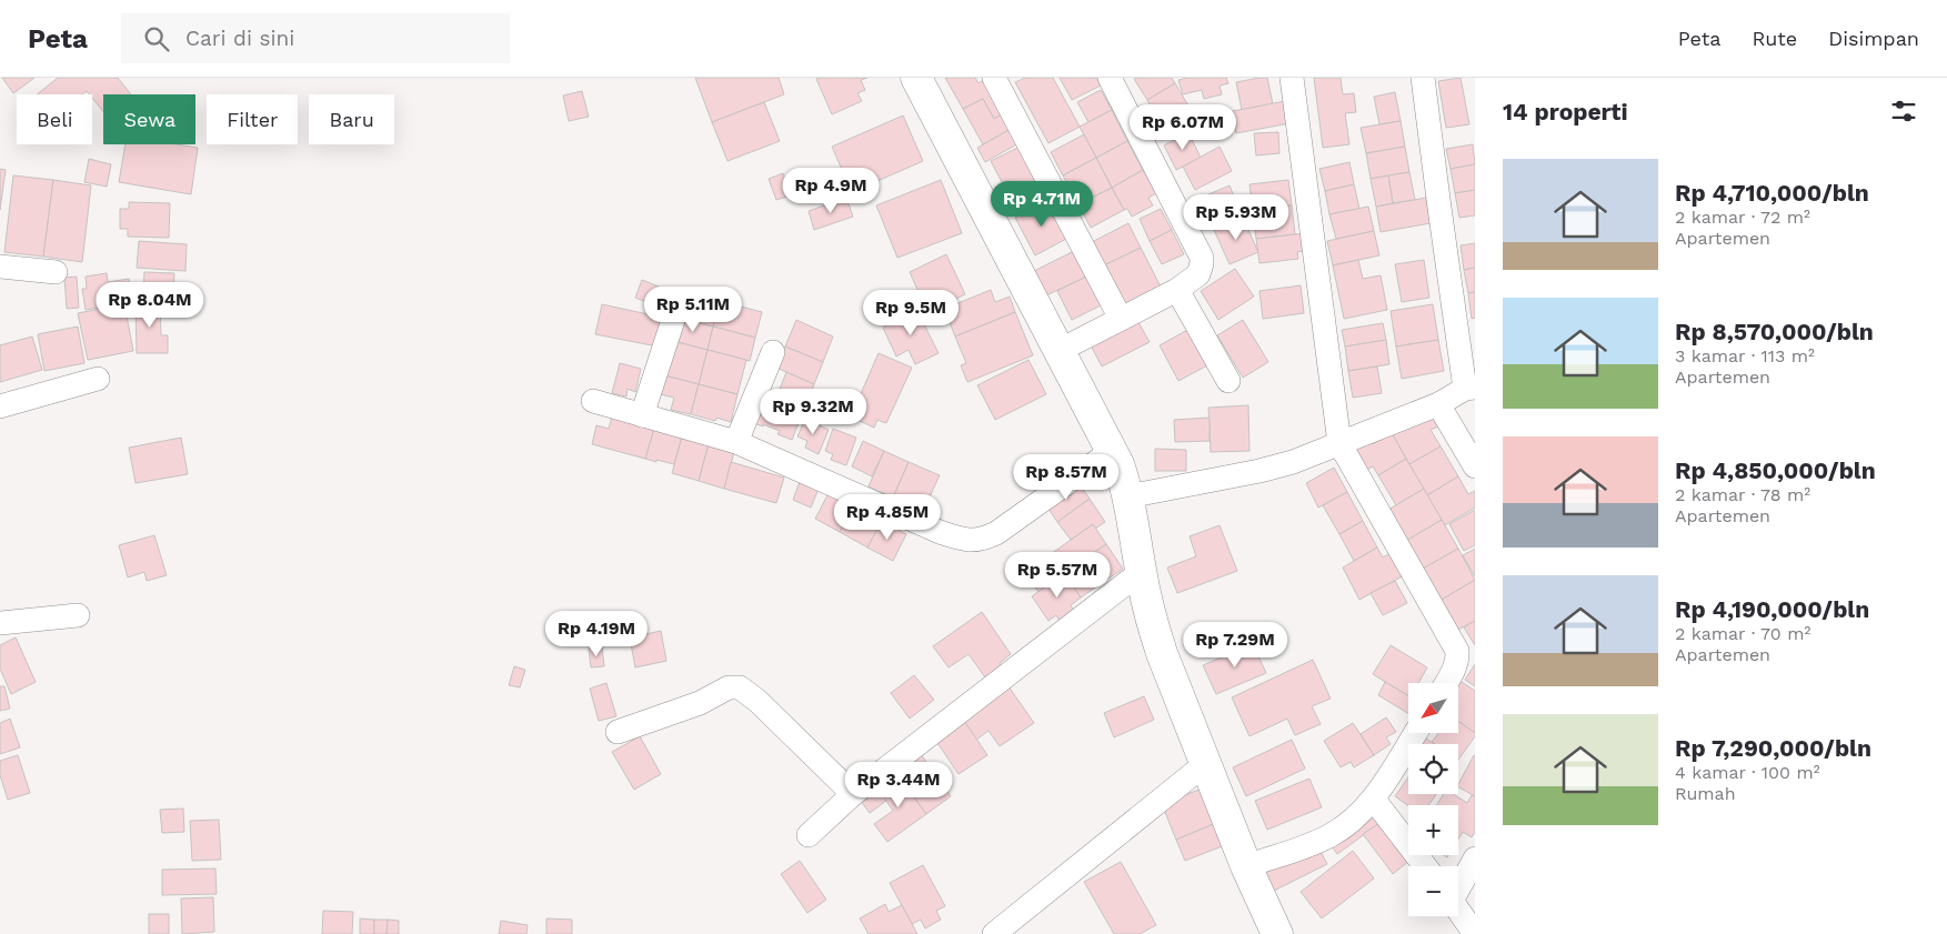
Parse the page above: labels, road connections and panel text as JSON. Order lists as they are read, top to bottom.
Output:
{
  "north": "bottom left",
  "page": {
    "header": "Peta",
    "search": "Cari di sini",
    "nav": ["Peta", "Rute", "Disimpan"],
    "heading": "14 properti",
    "chip": [
      "Beli",
      "Sewa",
      "Filter",
      "Baru"
    ],
    "price": [
      "Rp 6.07M",
      "Rp 4.9M",
      "Rp 4.71M",
      "Rp 5.93M",
      "Rp 8.04M",
      "Rp 5.11M",
      "Rp 9.5M",
      "Rp 9.32M",
      "Rp 8.57M",
      "Rp 4.85M",
      "Rp 5.57M",
      "Rp 4.19M",
      "Rp 7.29M",
      "Rp 3.44M"
    ],
    "list": [
      {
        "name": "Rp 4,710,000/bln",
        "note": "2 kamar · 72 m² · Apartemen"
      },
      {
        "name": "Rp 8,570,000/bln",
        "note": "3 kamar · 113 m² · Apartemen"
      },
      {
        "name": "Rp 4,850,000/bln",
        "note": "2 kamar · 78 m² · Apartemen"
      },
      {
        "name": "Rp 4,190,000/bln",
        "note": "2 kamar · 70 m² · Apartemen"
      },
      {
        "name": "Rp 7,290,000/bln",
        "note": "4 kamar · 100 m² · Rumah"
      }
    ],
    "map_buttons": ["+", "−"]
  }
}
